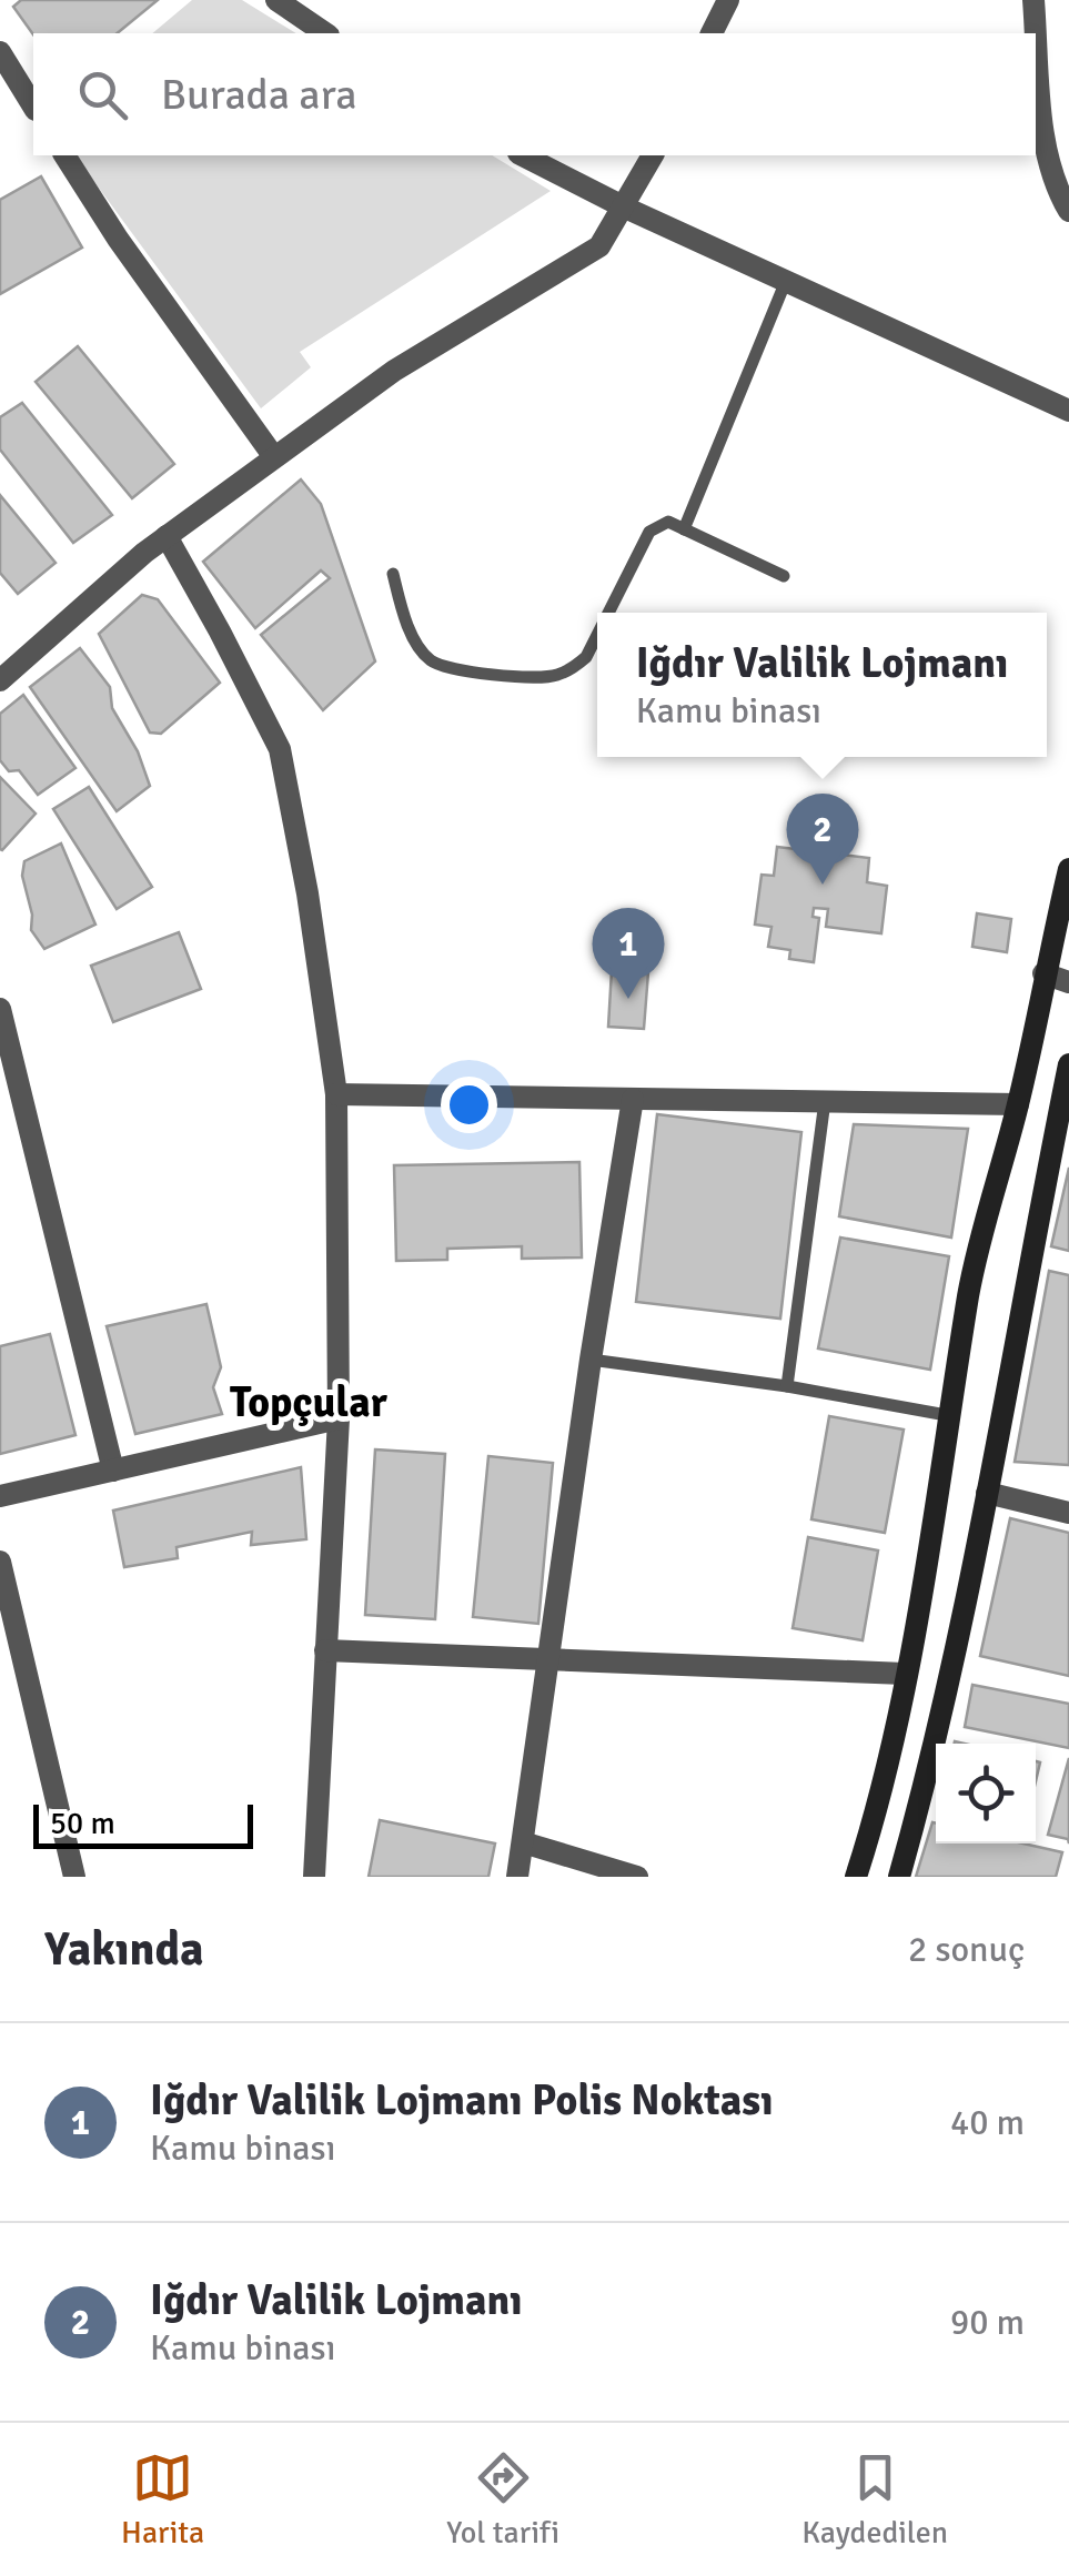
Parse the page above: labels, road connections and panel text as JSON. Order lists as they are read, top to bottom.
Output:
{
  "districts": ["Topçular"],
  "scale_bar": "50 m",
  "page": {
    "search": "Burada ara",
    "popup": ["Iğdır Valilik Lojmanı", "Kamu binası"],
    "pins": ["2", "1"],
    "scale": "50 m",
    "heading": ["Yakında", "2 sonuç"],
    "list": [
      {
        "mark": "1",
        "name": "Iğdır Valilik Lojmanı Polis Noktası",
        "note": "Kamu binası",
        "value": "40 m"
      },
      {
        "mark": "2",
        "name": "Iğdır Valilik Lojmanı",
        "note": "Kamu binası",
        "value": "90 m"
      }
    ],
    "nav": ["Harita", "Yol tarifi", "Kaydedilen"]
  }
}
